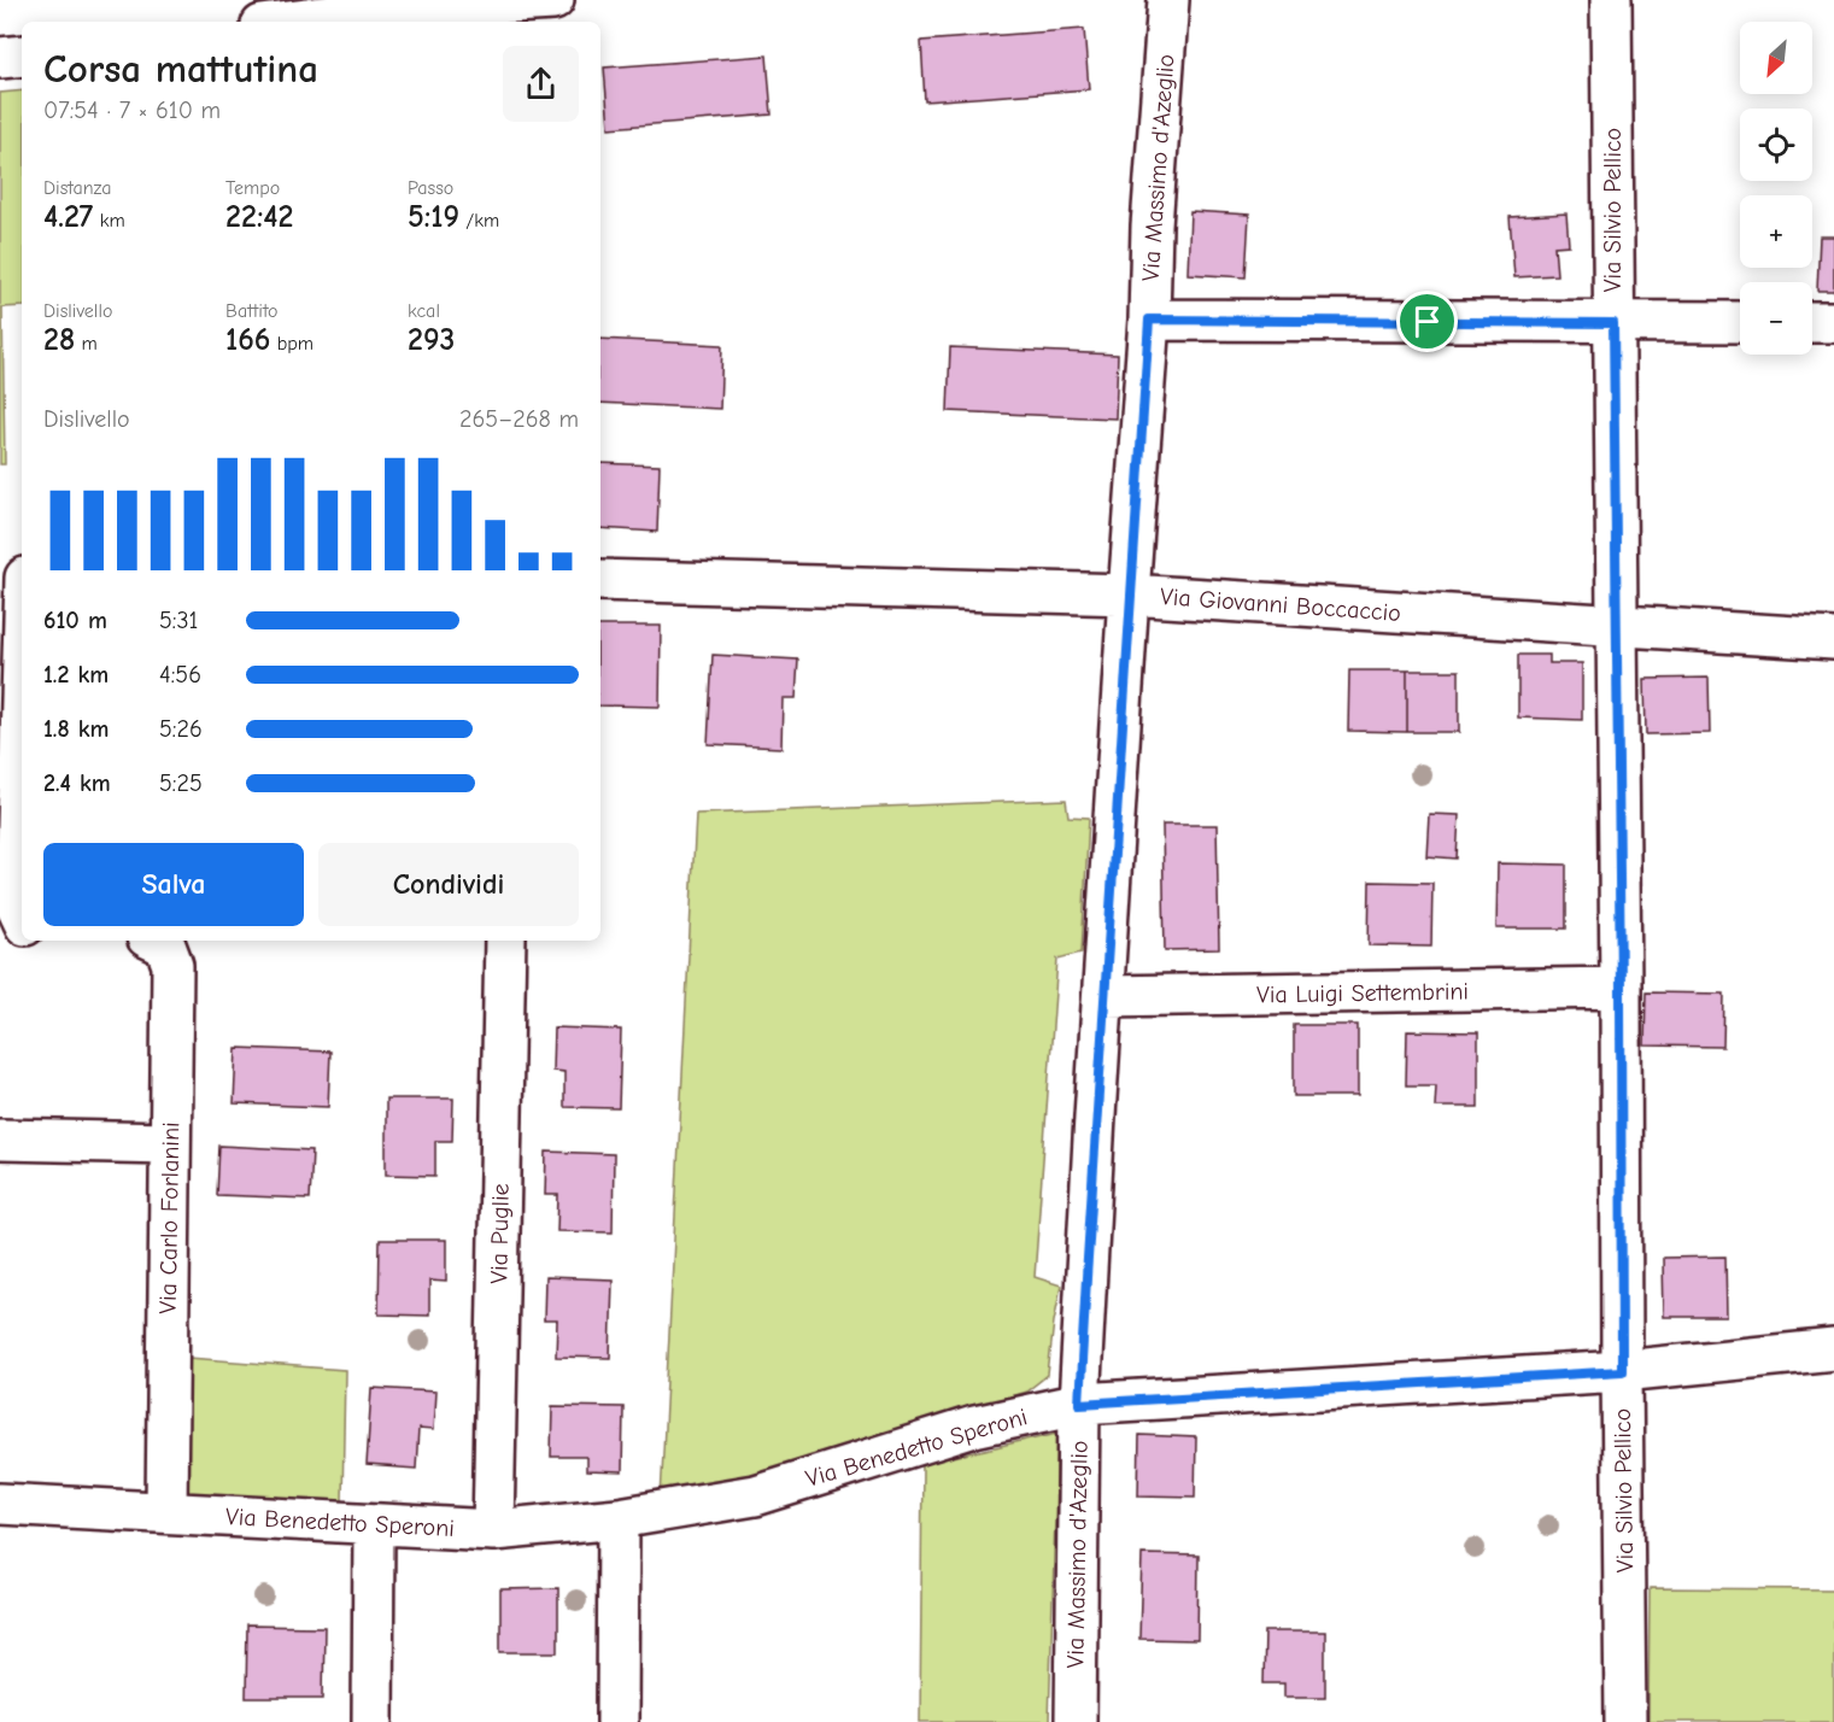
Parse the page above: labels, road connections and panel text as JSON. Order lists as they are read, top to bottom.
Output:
{
  "streets": {
    "street": [
      "Via Massimo d'Azeglio",
      "Via Silvio Pellico",
      "Via Giovanni Boccaccio",
      "Via Luigi Settembrini",
      "Via Carlo Forlanini",
      "Via Puglie",
      "Via Benedetto Speroni"
    ]
  },
  "crossings": [
    ["Via Massimo d'Azeglio", "Via Giovanni Boccaccio"],
    ["Via Massimo d'Azeglio", "Via Luigi Settembrini"],
    ["Via Massimo d'Azeglio", "Via Benedetto Speroni"],
    ["Via Silvio Pellico", "Via Giovanni Boccaccio"],
    ["Via Silvio Pellico", "Via Luigi Settembrini"],
    ["Via Silvio Pellico", "Via Benedetto Speroni"],
    ["Via Carlo Forlanini", "Via Benedetto Speroni"],
    ["Via Puglie", "Via Benedetto Speroni"]
  ],
  "north": "bottom left",
  "page": {
    "map_buttons": ["+", "−"],
    "heading": ["Corsa mattutina", "07:54 · 7 × 610 m"],
    "stats": [
      ["Distanza", "4.27 km"],
      ["Tempo", "22:42"],
      ["Passo", "5:19 /km"],
      ["Dislivello", "28 m"],
      ["Battito", "166 bpm"],
      ["kcal", "293"]
    ],
    "chart": ["Dislivello", "265–268 m"],
    "list": [
      {
        "name": "610 m",
        "note": "5:31"
      },
      {
        "name": "1.2 km",
        "note": "4:56"
      },
      {
        "name": "1.8 km",
        "note": "5:26"
      },
      {
        "name": "2.4 km",
        "note": "5:25"
      }
    ],
    "buttons": ["Salva", "Condividi"]
  }
}
